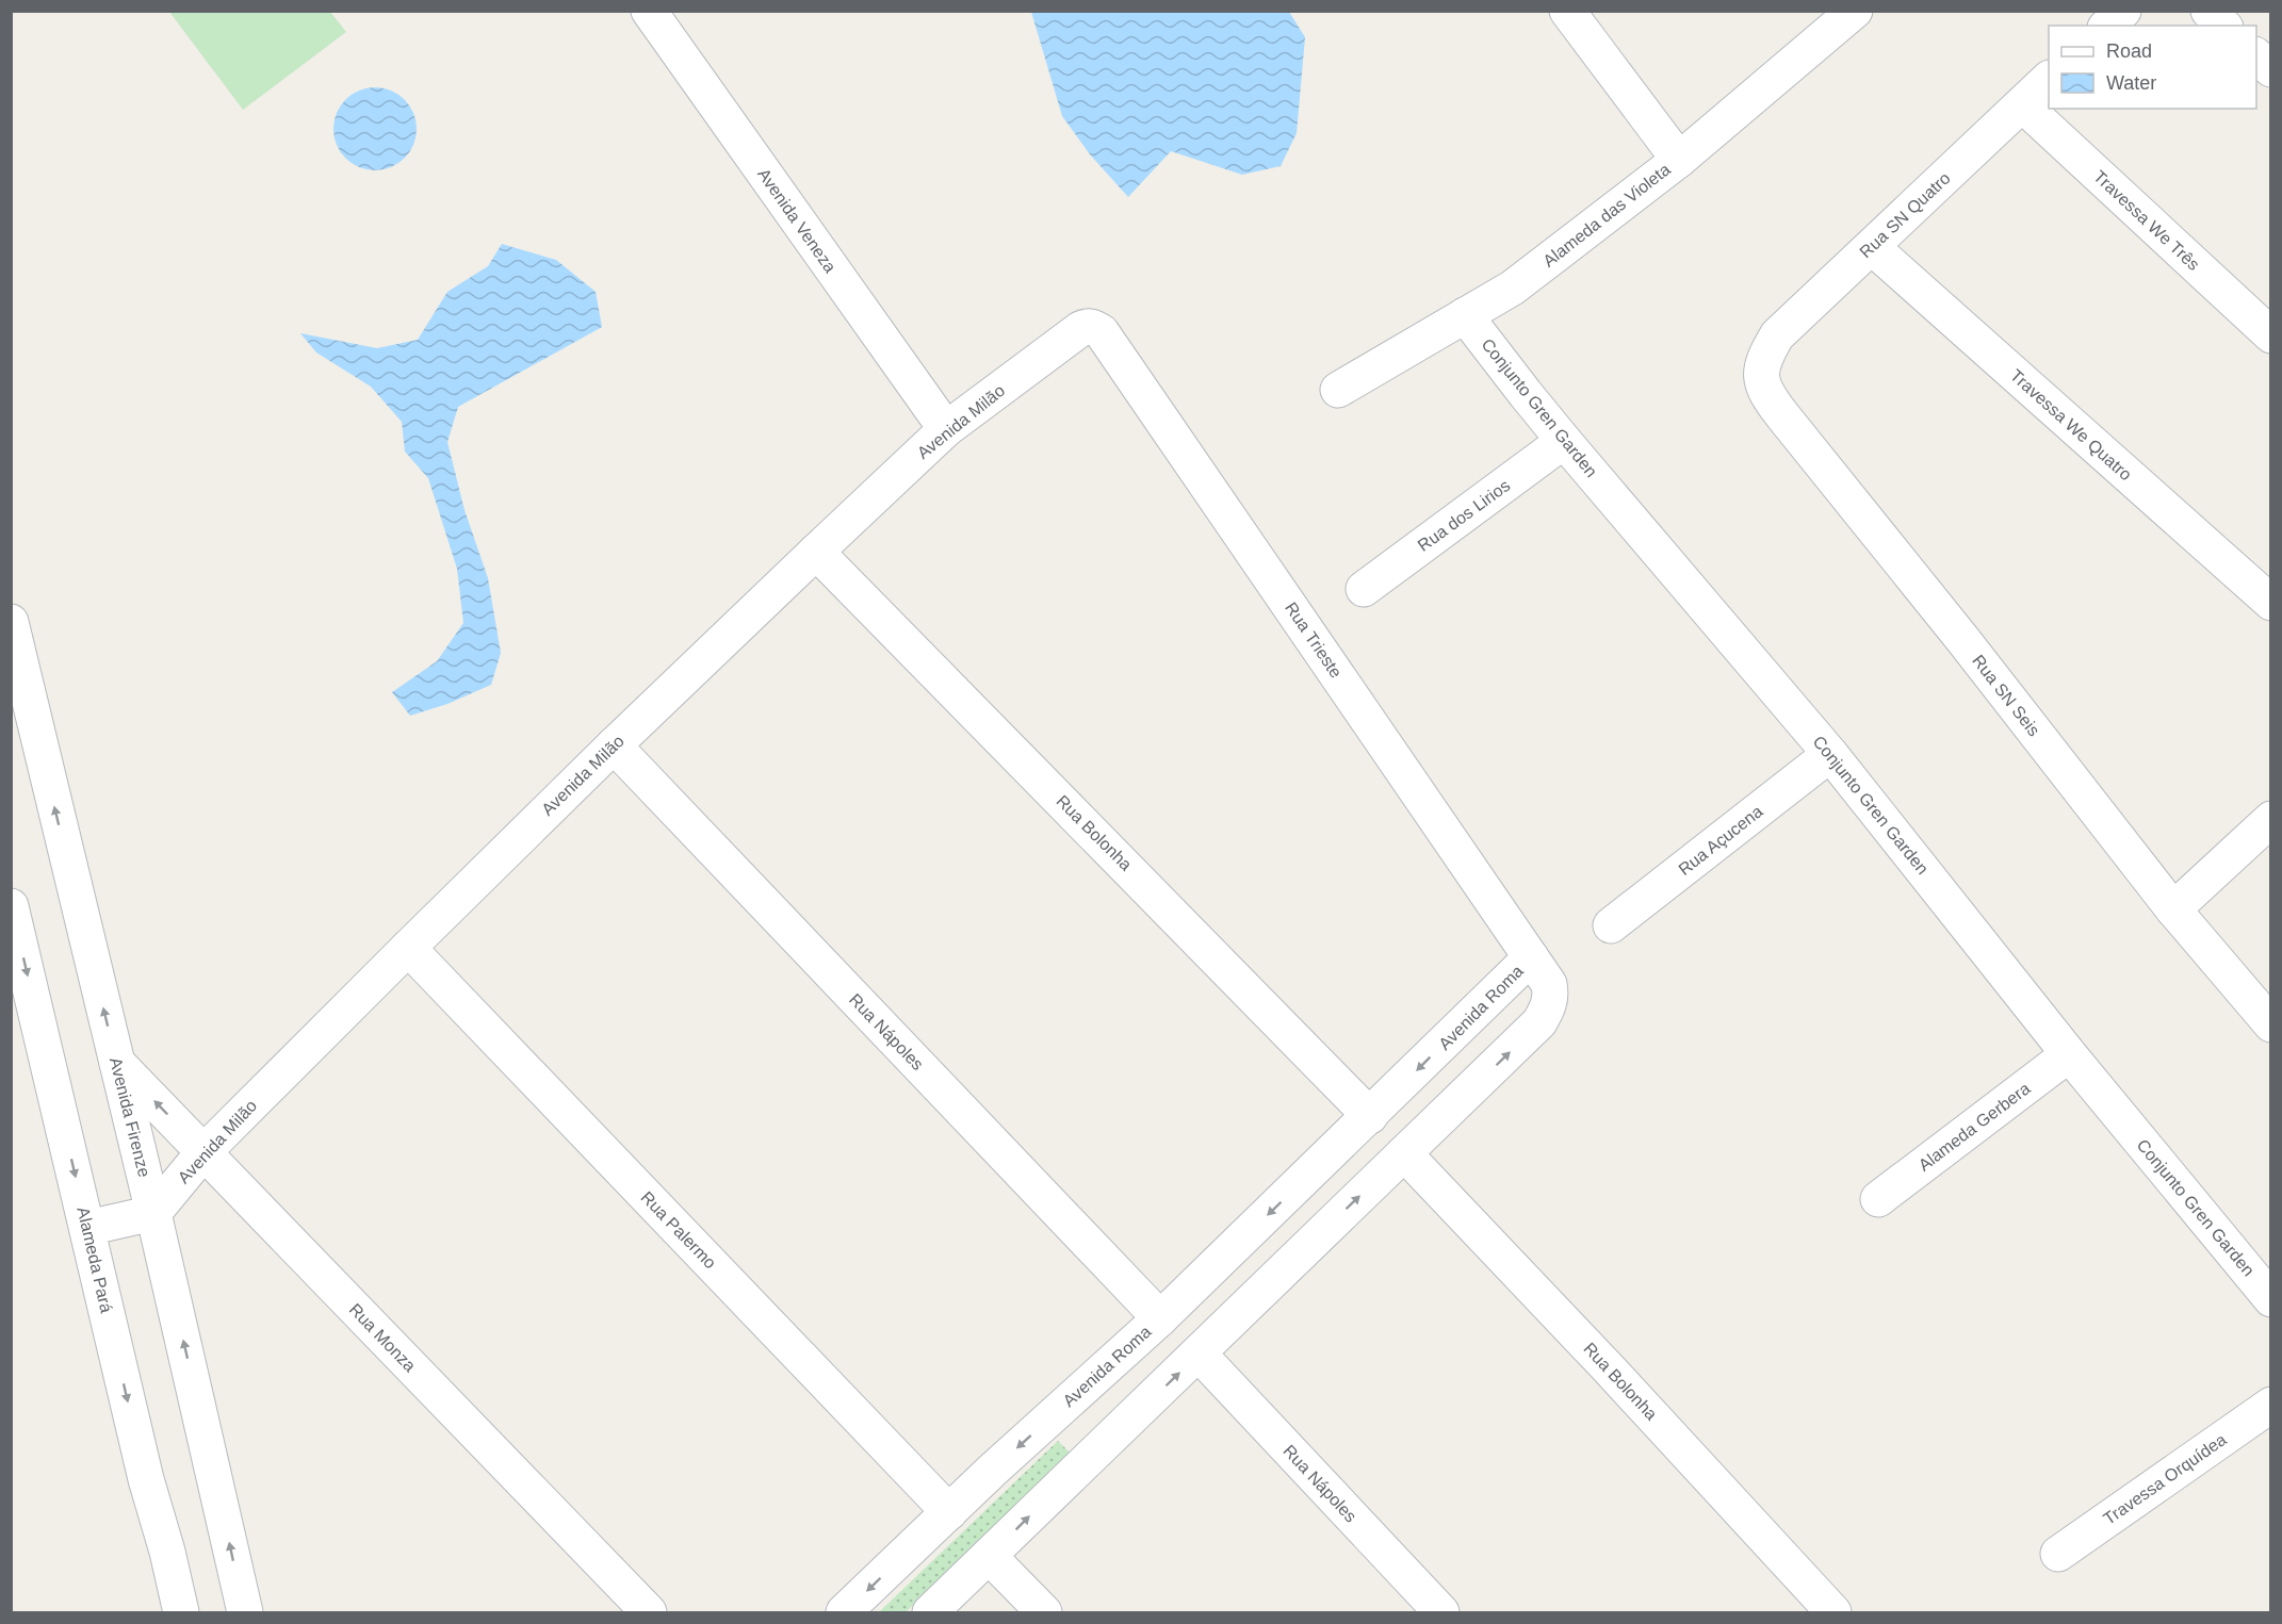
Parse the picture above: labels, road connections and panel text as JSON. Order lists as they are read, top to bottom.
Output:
{
  "streets": {
    "street": [
      "Alameda das Violeta",
      "Rua SN Quatro",
      "Avenida Veneza",
      "Travessa We Três",
      "Conjunto Gren Garden",
      "Avenida Milão",
      "Travessa We Quatro",
      "Rua dos Lirios",
      "Rua Trieste",
      "Rua SN Seis",
      "Rua Bolonha",
      "Rua Açucena",
      "Avenida Roma",
      "Rua Nápoles",
      "Avenida Firenze",
      "Alameda Gerbera",
      "Rua Palermo",
      "Alameda Pará",
      "Rua Monza",
      "Travessa Orquídea"
    ]
  },
  "crossings": [
    ["Alameda das Violeta", "Conjunto Gren Garden"],
    ["Rua SN Quatro", "Travessa We Três"],
    ["Rua SN Quatro", "Travessa We Quatro"],
    ["Rua SN Quatro", "Rua SN Seis"],
    ["Avenida Veneza", "Avenida Milão"],
    ["Conjunto Gren Garden", "Rua dos Lirios"],
    ["Conjunto Gren Garden", "Rua Açucena"],
    ["Conjunto Gren Garden", "Alameda Gerbera"],
    ["Avenida Milão", "Rua Trieste"],
    ["Avenida Milão", "Rua Bolonha"],
    ["Avenida Milão", "Rua Nápoles"],
    ["Avenida Milão", "Avenida Firenze"],
    ["Avenida Milão", "Rua Palermo"],
    ["Avenida Milão", "Rua Monza"],
    ["Rua Trieste", "Avenida Roma"],
    ["Rua Bolonha", "Avenida Roma"],
    ["Avenida Roma", "Rua Nápoles"],
    ["Avenida Roma", "Rua Palermo"],
    ["Avenida Firenze", "Rua Monza"]
  ],
  "one_way": ["Avenida Firenze", "Alameda Pará"],
  "legend": ["Road", "Water"]
}
